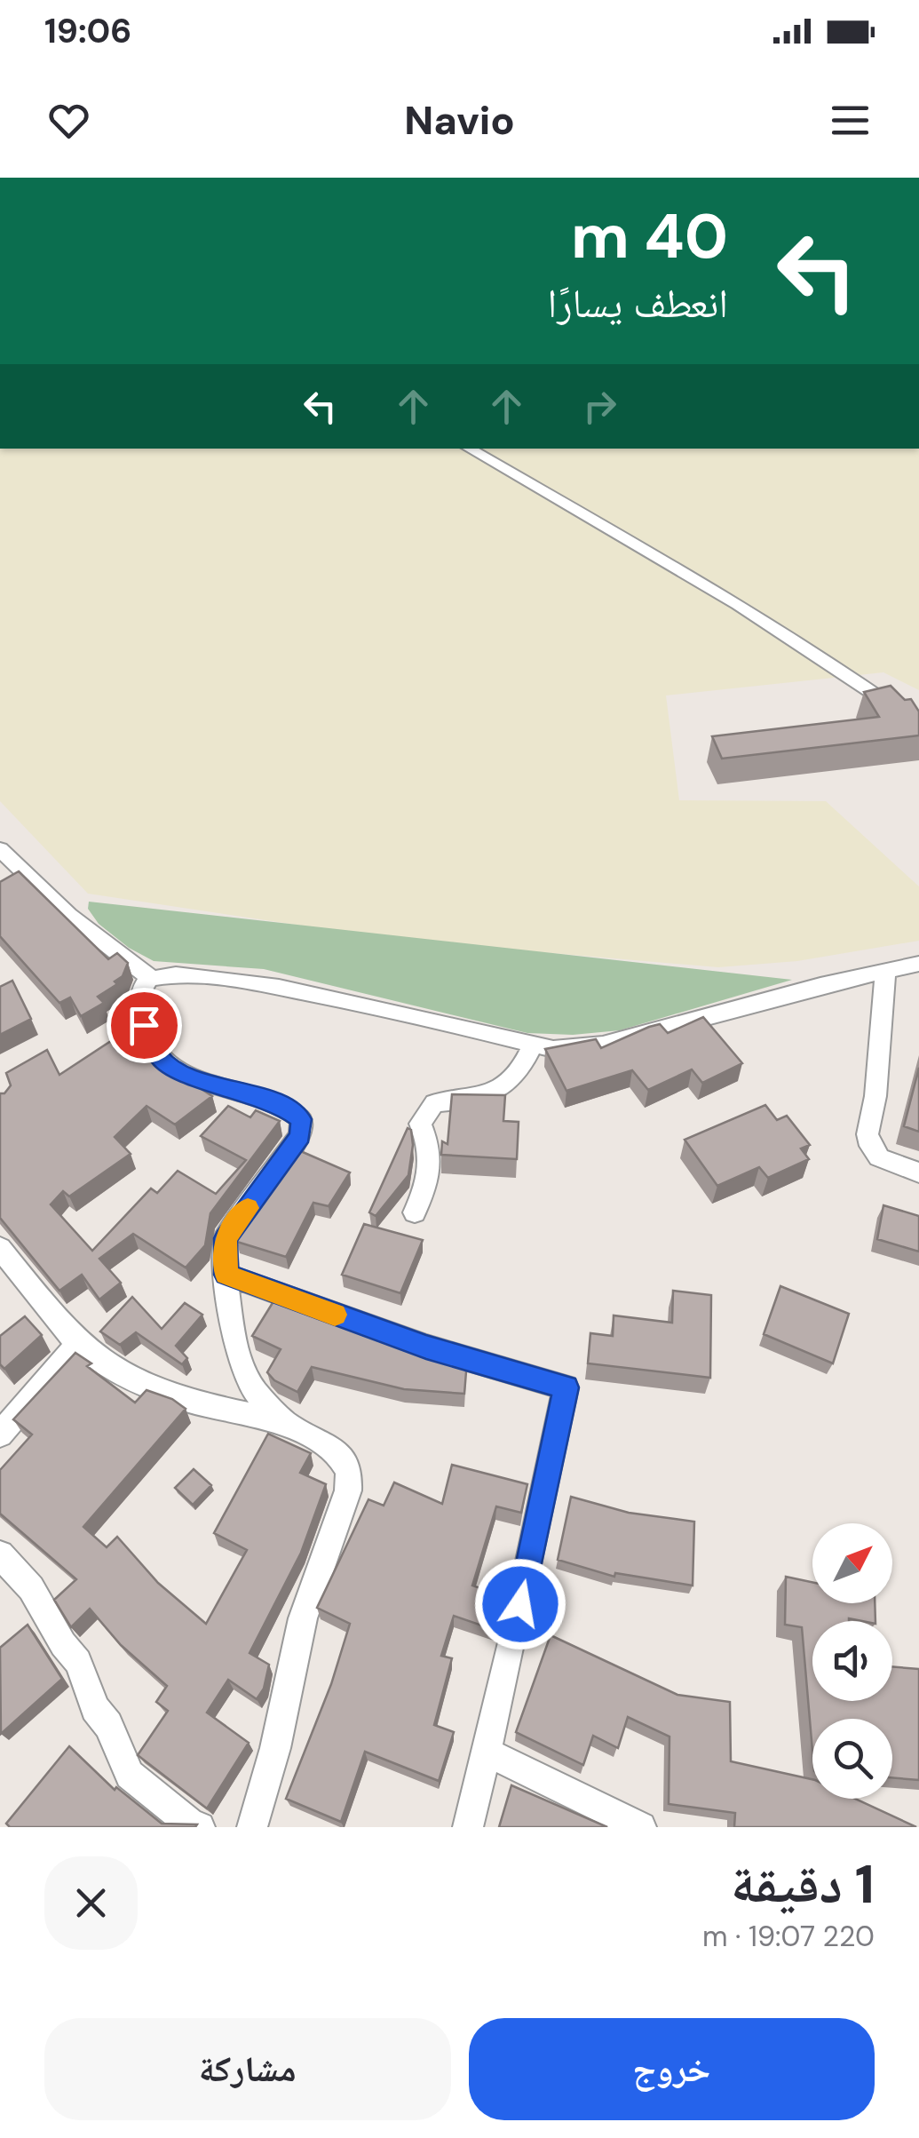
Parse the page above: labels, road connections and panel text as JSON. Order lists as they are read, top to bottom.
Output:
{
  "north": "top right",
  "page": {
    "status": "19:06",
    "header": "Navio",
    "turn": ["40 m", "انعطف يسارًا"],
    "heading": ["1 دقيقة", "220 m · 19:07"],
    "buttons": ["خروج", "مشاركة"]
  }
}
